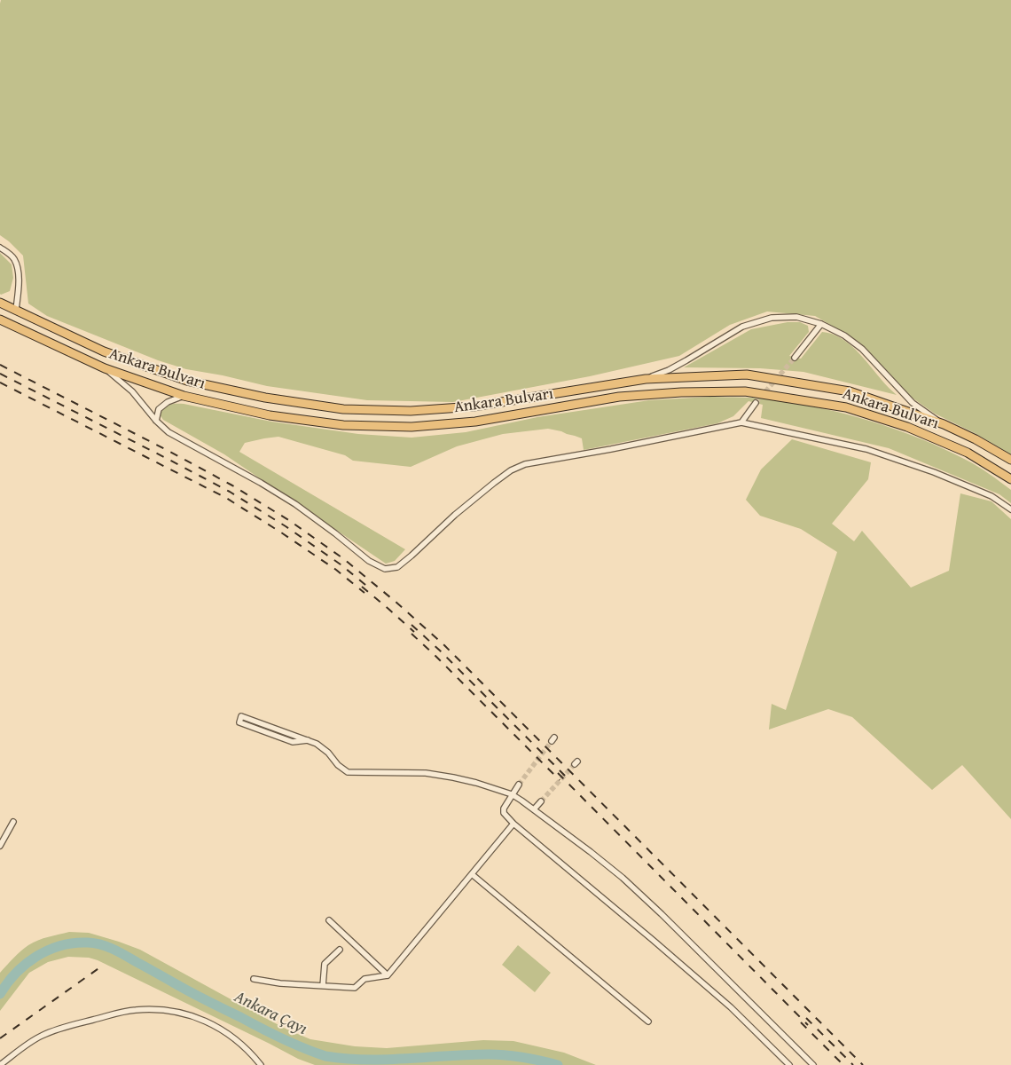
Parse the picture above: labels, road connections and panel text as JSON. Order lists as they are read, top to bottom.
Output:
{
  "streets": {
    "main road": ["Ankara Bulvarı"]
  },
  "water": ["Ankara Çayı"]
}
